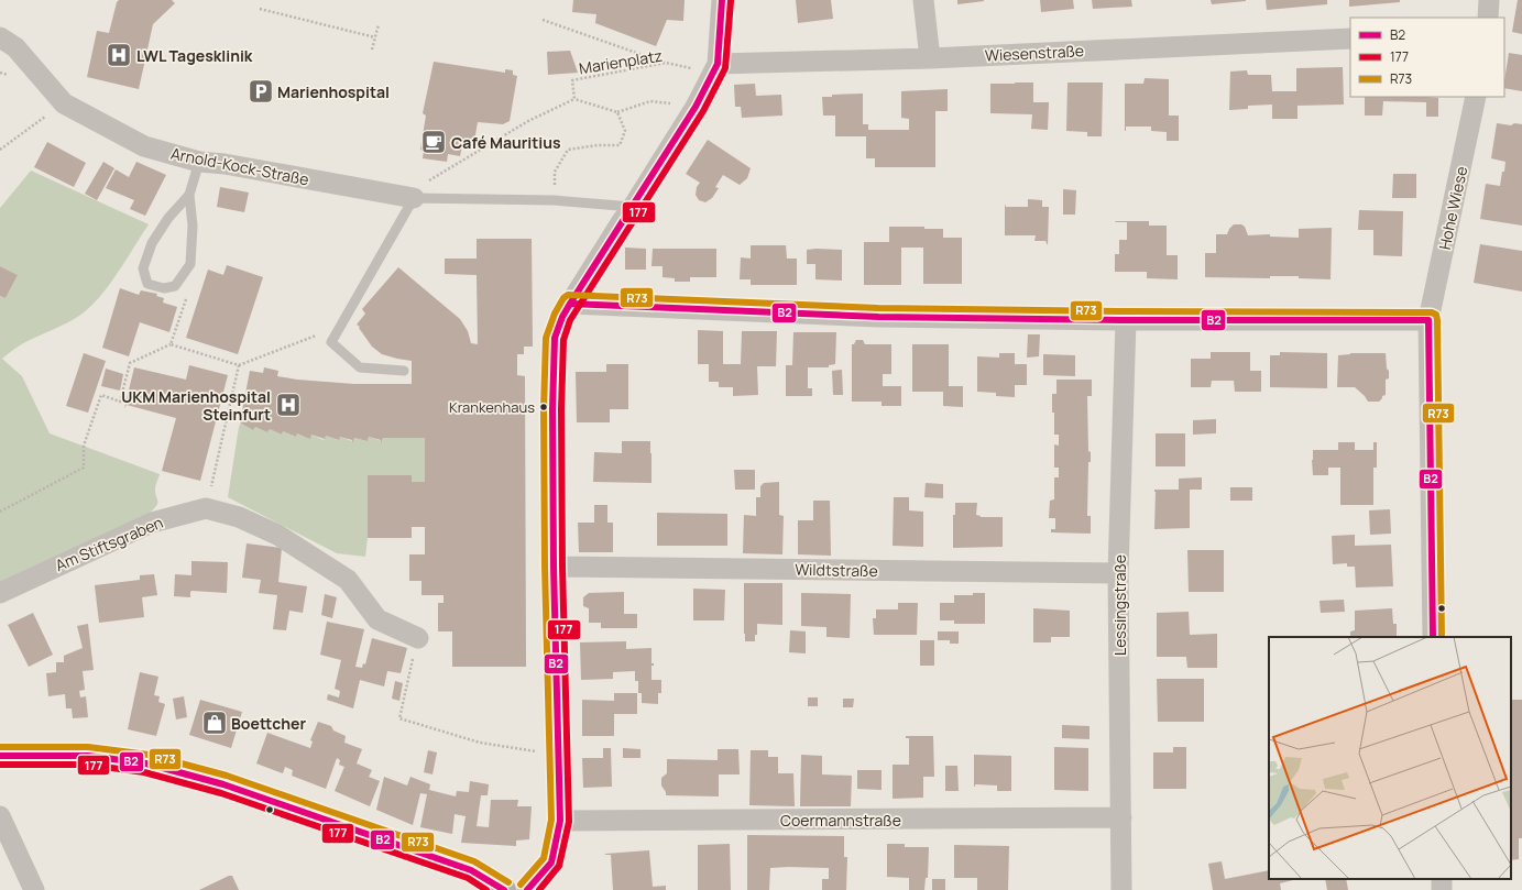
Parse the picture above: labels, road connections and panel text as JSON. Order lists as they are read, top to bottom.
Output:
{
  "streets": {
    "street": [
      "Wiesenstraße",
      "Arnold-Kock-Straße",
      "Hohe Wiese",
      "Am Stiftsgraben",
      "Wildtstraße",
      "Lessingstraße",
      "Coermannstraße"
    ],
    "path": ["Marienplatz"]
  },
  "crossings": [
    ["Wiesenstraße", "Marienplatz"],
    ["Marienplatz", "Arnold-Kock-Straße"],
    ["Wildtstraße", "Lessingstraße"],
    ["Lessingstraße", "Coermannstraße"]
  ],
  "places": {
    "hospital": ["LWL Tagesklinik", "UKM Marienhospital Steinfurt"],
    "parking": ["Marienhospital"],
    "cafe": ["Café Mauritius"],
    "other": ["Krankenhaus"],
    "shop": ["Boettcher"]
  },
  "lines": ["transit line B2", "transit line 177", "transit line R73"],
  "legend": ["B2", "177", "R73"]
}
